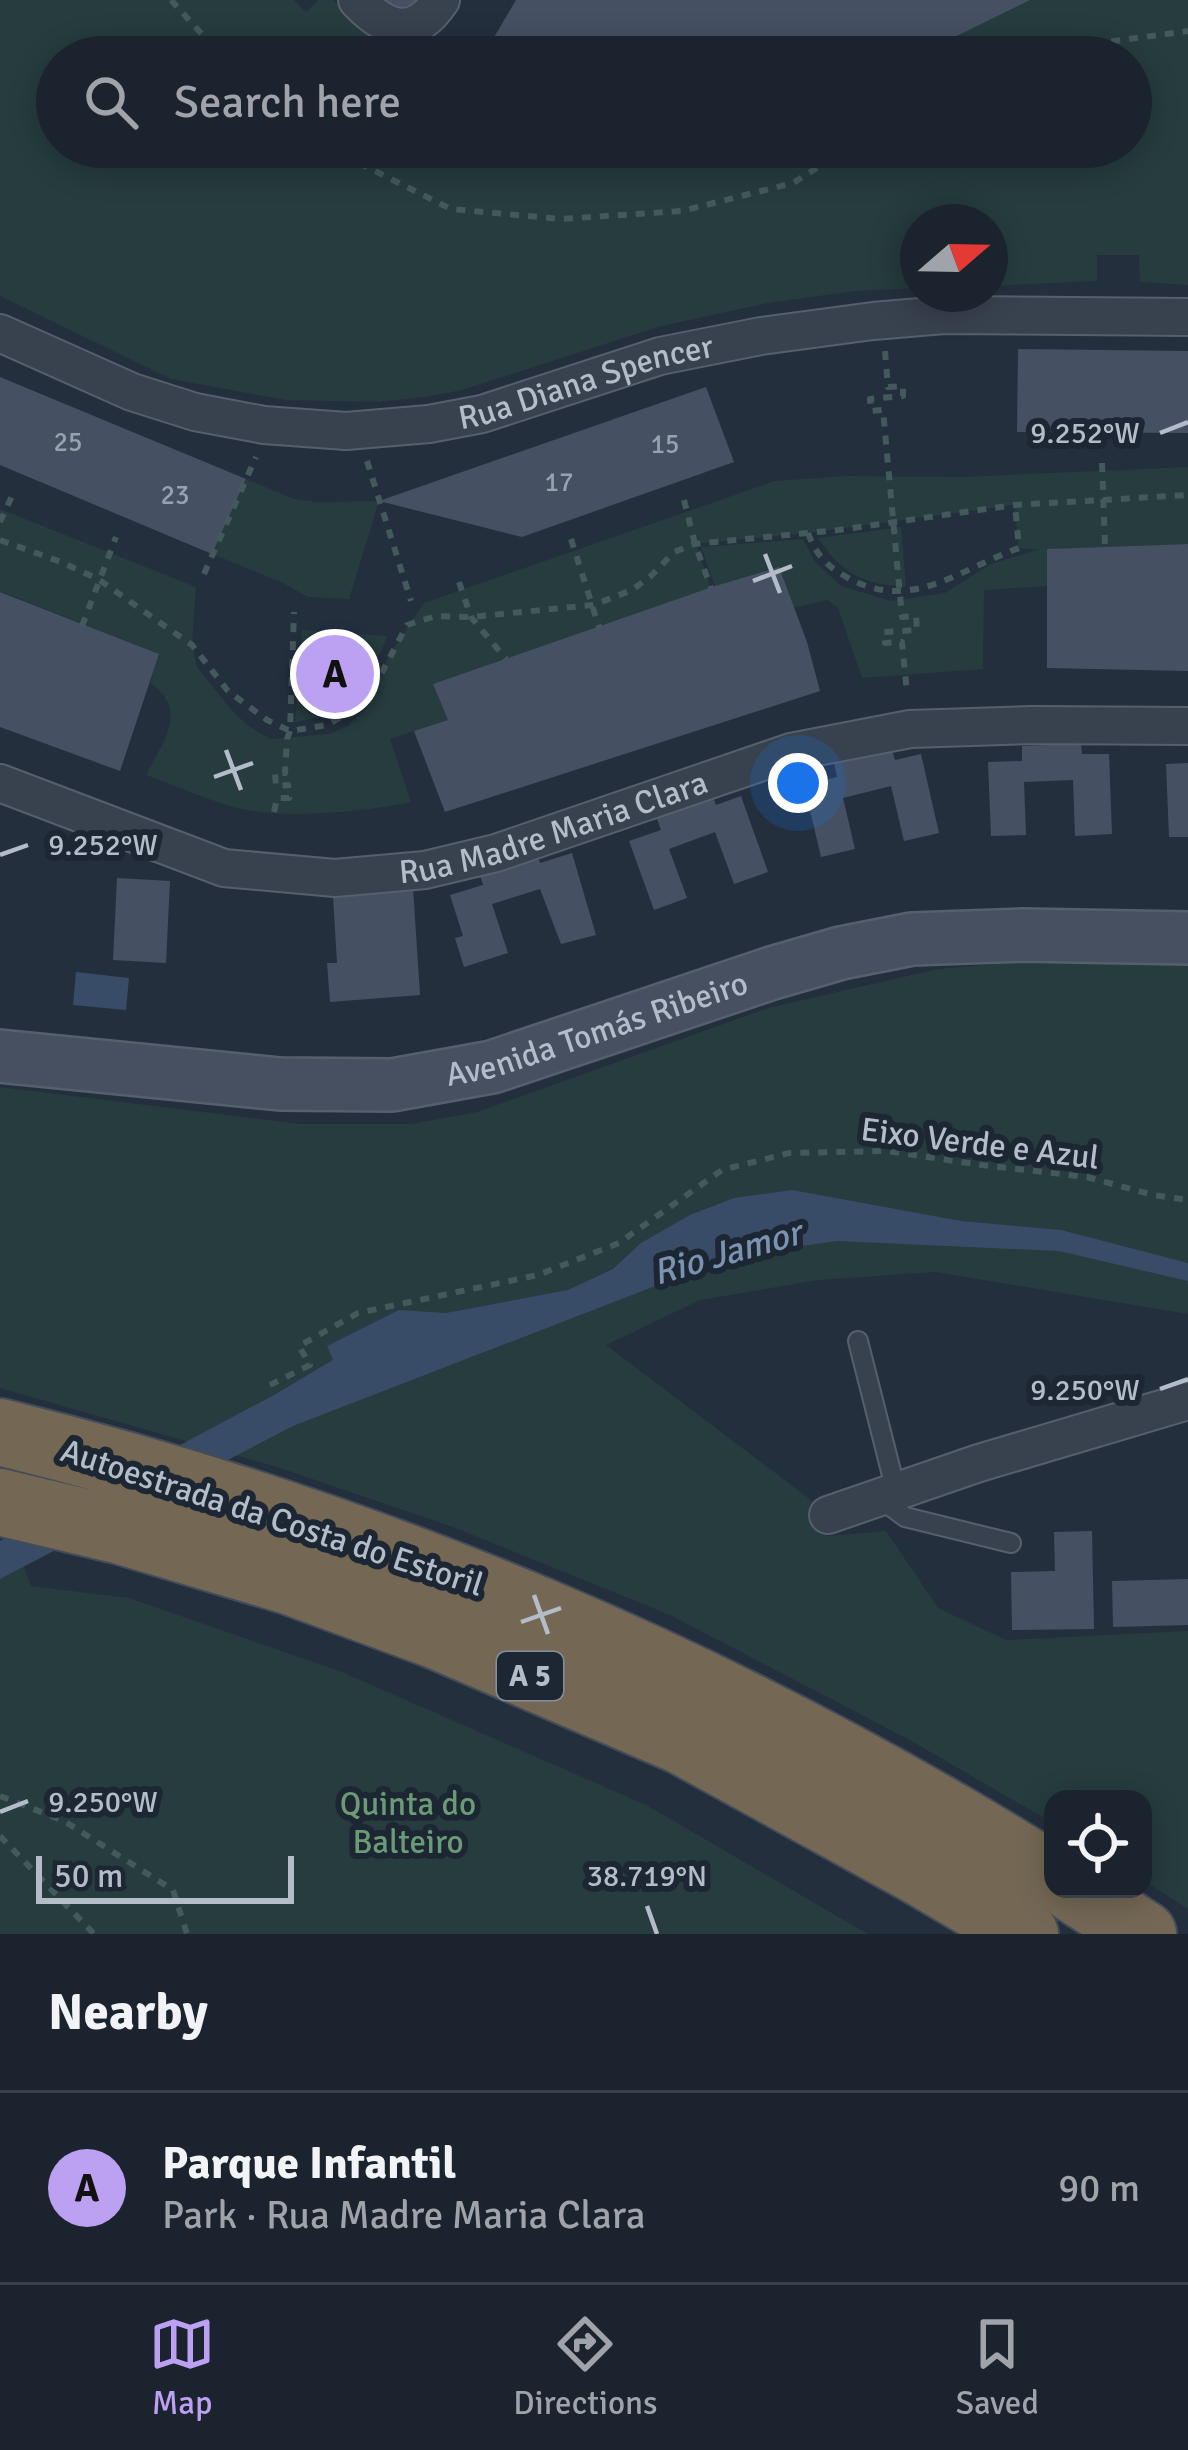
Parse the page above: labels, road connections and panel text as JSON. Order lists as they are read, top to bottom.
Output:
{
  "streets": {
    "highway": ["Autoestrada da Costa do Estoril", "A 5"],
    "street": ["Rua Diana Spencer", "Rua Madre Maria Clara", "Avenida Tomás Ribeiro"],
    "path": ["Eixo Verde e Azul"]
  },
  "water": ["Rio Jamor"],
  "parks": ["Quinta do Balteiro"],
  "house_numbers": [
    "25",
    "15",
    "17",
    "23"
  ],
  "scale_bar": "50 m",
  "north": "right",
  "page": {
    "search": "Search here",
    "pins": "A",
    "scale": "50 m",
    "heading": "Nearby",
    "list": [
      {
        "mark": "A",
        "name": "Parque Infantil",
        "note": "Park · Rua Madre Maria Clara",
        "value": "90 m"
      }
    ],
    "nav": ["Map", "Directions", "Saved"]
  },
  "coordinates": ["9.252°W", "9.250°W", "38.719°N"]
}
